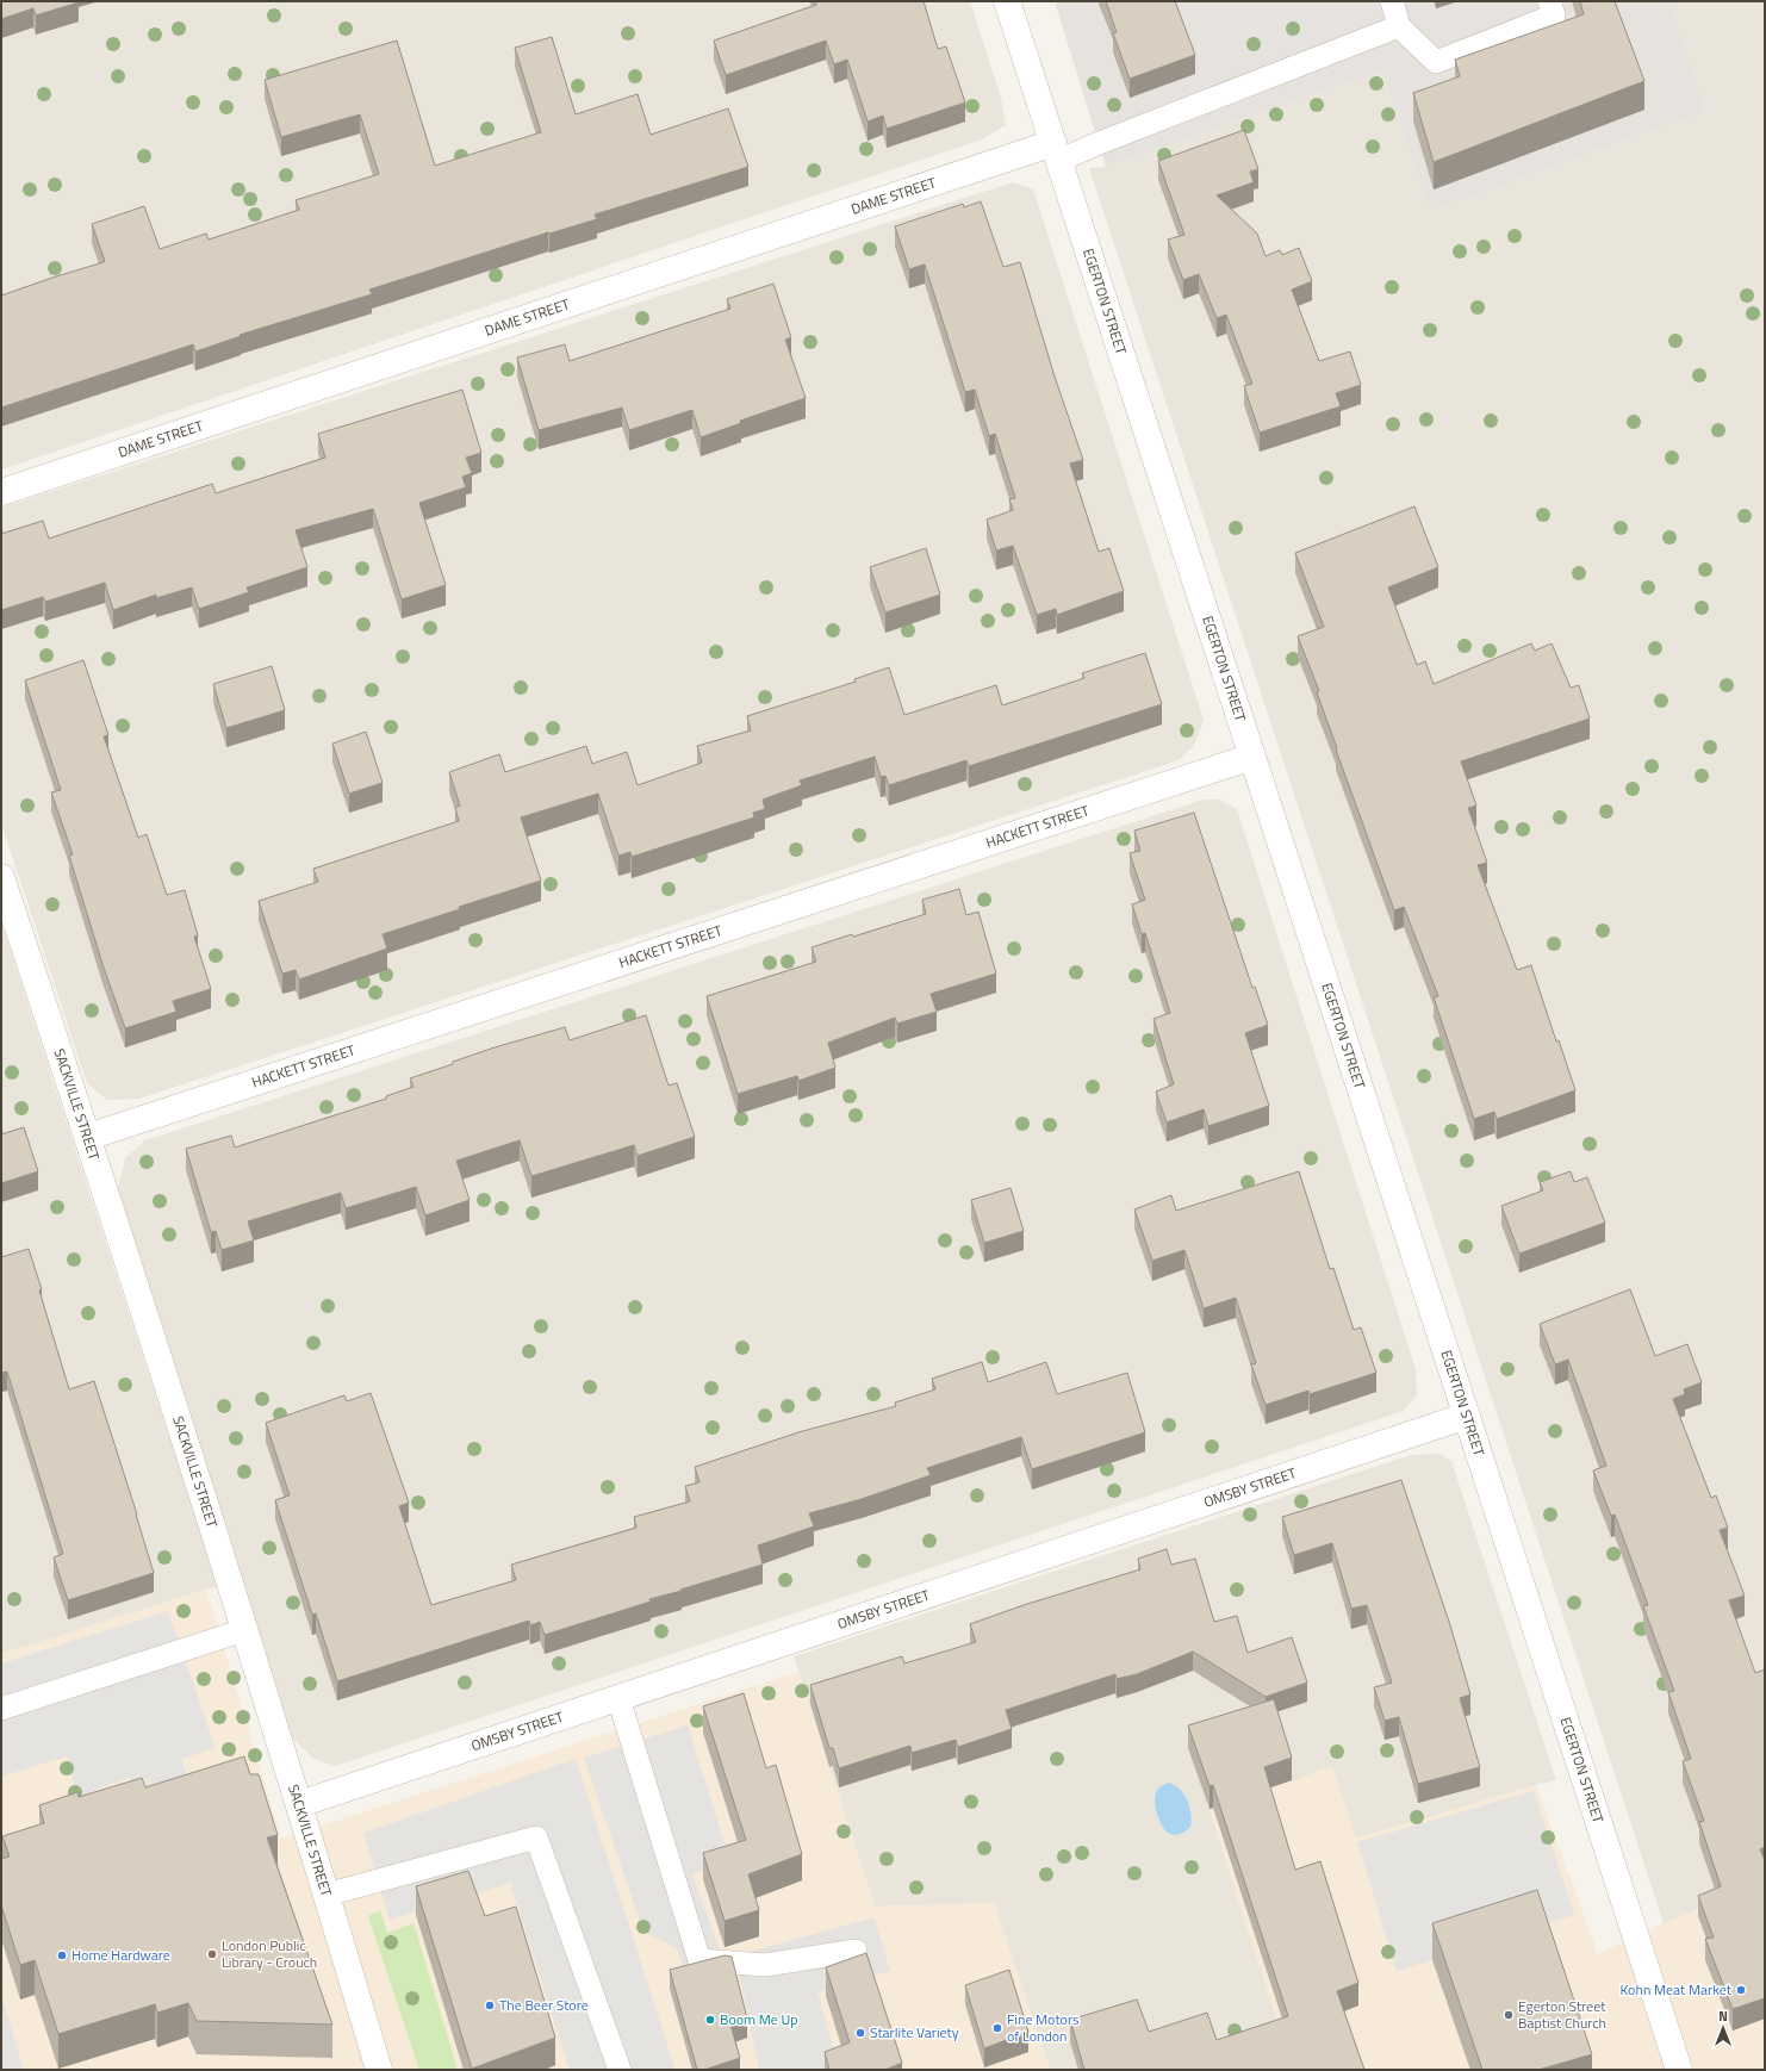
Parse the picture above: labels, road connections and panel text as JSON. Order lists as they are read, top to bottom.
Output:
{
  "streets": {
    "street": [
      "DAME STREET",
      "EGERTON STREET",
      "HACKETT STREET",
      "SACKVILLE STREET",
      "OMSBY STREET"
    ]
  },
  "crossings": [
    ["DAME STREET", "EGERTON STREET"],
    ["EGERTON STREET", "HACKETT STREET"],
    ["EGERTON STREET", "OMSBY STREET"],
    ["HACKETT STREET", "SACKVILLE STREET"],
    ["SACKVILLE STREET", "OMSBY STREET"]
  ],
  "places": [
    "London Public Library - Crouch",
    "Home Hardware",
    "Kohn Meat Market",
    "The Beer Store",
    "Egerton Street Baptist Church",
    "Boom Me Up",
    "Fine Motors of London",
    "Starlite Variety"
  ],
  "north": "top"
}
